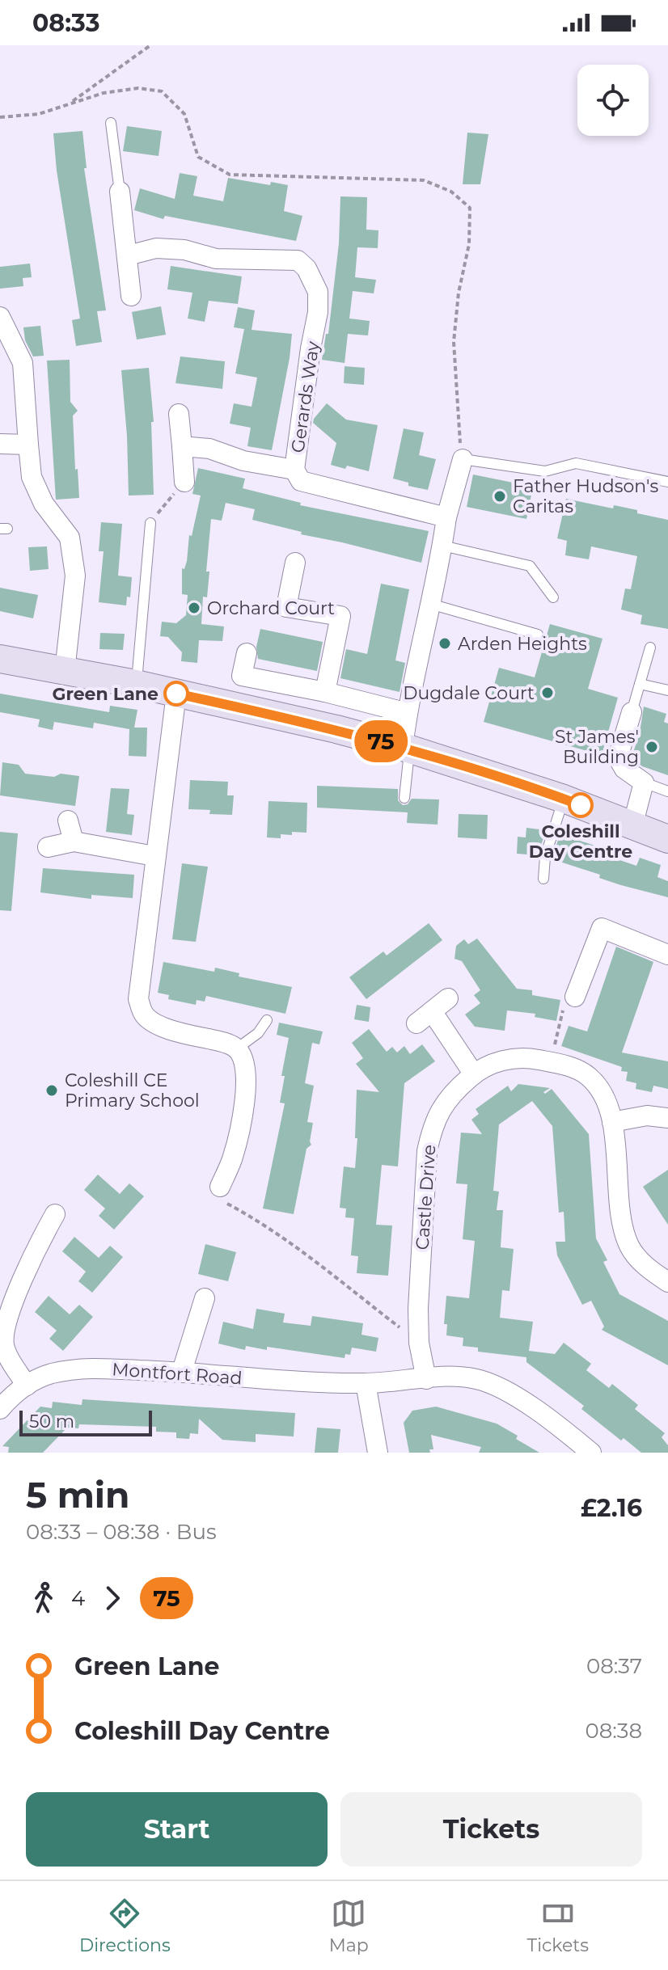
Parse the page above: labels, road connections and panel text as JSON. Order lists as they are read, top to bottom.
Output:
{
  "streets": {
    "street": ["Gerards Way", "Castle Drive", "Montfort Road"]
  },
  "places": [
    "Father Hudson's Caritas",
    "Orchard Court",
    "Arden Heights",
    "Dugdale Court",
    "Green Lane",
    "St James' Building",
    "Coleshill Day Centre",
    "Coleshill CE Primary School"
  ],
  "lines": ["bus line 75"],
  "scale_bar": "50 m",
  "page": {
    "status": "08:33",
    "on_map": "75",
    "scale": "50 m",
    "heading": ["5 min", "08:33 – 08:38 · Bus", "£2.16"],
    "legs": ["4", "75"],
    "list": [
      {
        "name": "Green Lane",
        "value": "08:37"
      },
      {
        "name": "Coleshill Day Centre",
        "value": "08:38"
      }
    ],
    "buttons": ["Start", "Tickets"],
    "tabs": ["Directions", "Map", "Tickets"]
  }
}
